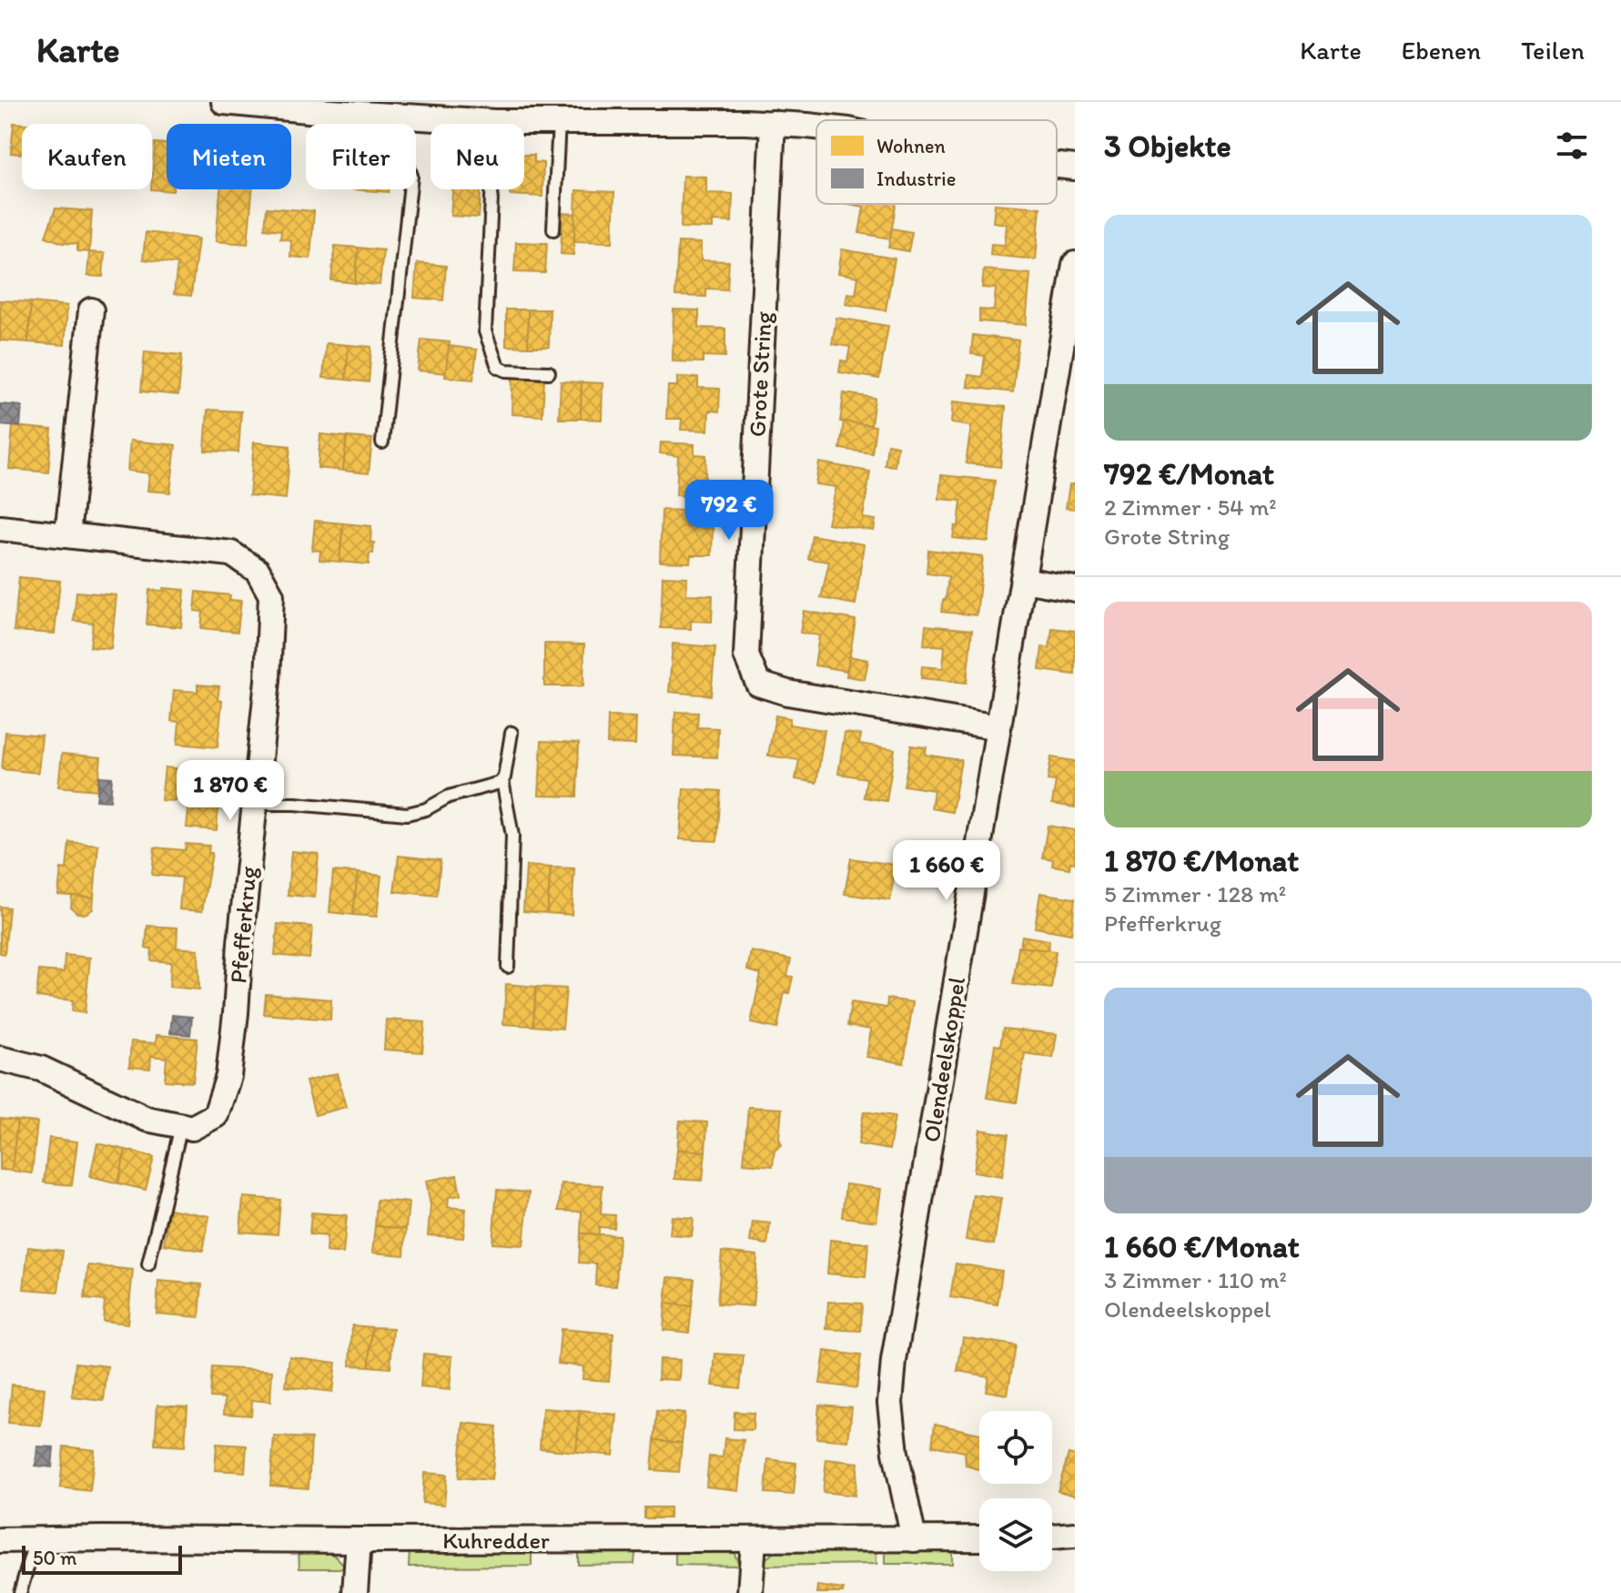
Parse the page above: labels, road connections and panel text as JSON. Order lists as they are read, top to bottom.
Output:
{
  "streets": {
    "street": [
      "Grote String",
      "Pfefferkrug",
      "Olendeelskoppel",
      "Kuhredder"
    ]
  },
  "crossings": [
    ["Grote String", "Olendeelskoppel"],
    ["Olendeelskoppel", "Kuhredder"]
  ],
  "legend": ["Wohnen", "Industrie"],
  "scale_bar": "50 m",
  "page": {
    "header": "Karte",
    "nav": ["Karte", "Ebenen", "Teilen"],
    "heading": "3 Objekte",
    "chip": [
      "Kaufen",
      "Mieten",
      "Filter",
      "Neu"
    ],
    "list": [
      {
        "name": "792 €/Monat",
        "note": "2 Zimmer · 54 m² · Grote String"
      },
      {
        "name": "1 870 €/Monat",
        "note": "5 Zimmer · 128 m² · Pfefferkrug"
      },
      {
        "name": "1 660 €/Monat",
        "note": "3 Zimmer · 110 m² · Olendeelskoppel"
      }
    ],
    "price": ["792 €", "1 870 €", "1 660 €"],
    "scale": "50 m"
  }
}
